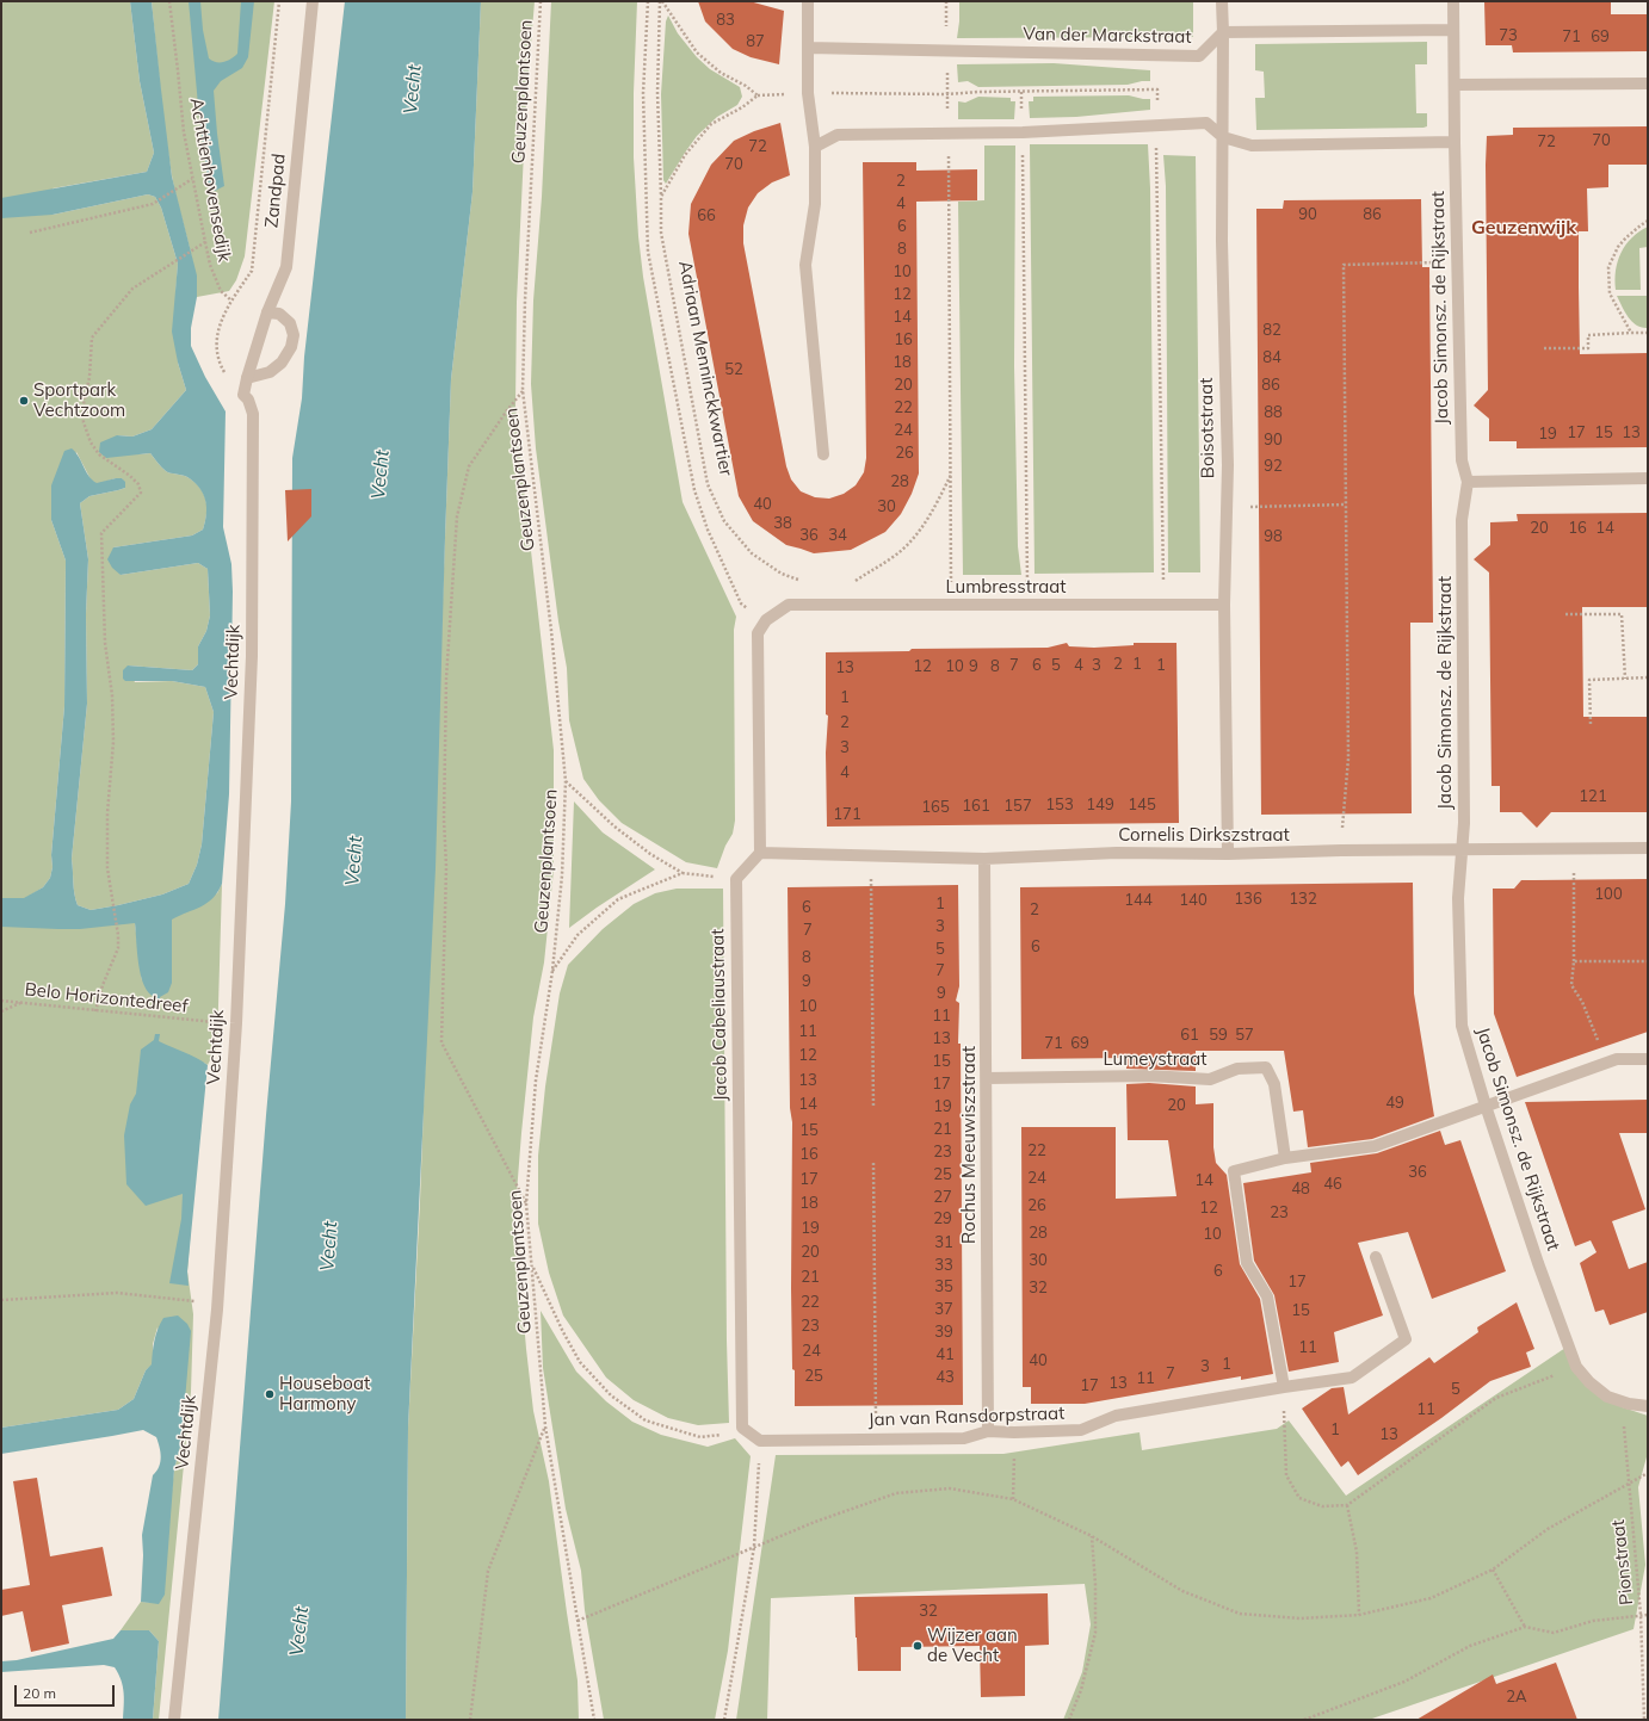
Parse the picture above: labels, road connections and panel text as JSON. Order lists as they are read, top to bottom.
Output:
{
  "streets": {
    "street": [
      "Van der Marckstraat",
      "Zandpad",
      "Jacob Simonsz. de Rijkstraat",
      "Boisotstraat",
      "Lumbresstraat",
      "Vechtdijk",
      "Cornelis Dirkszstraat",
      "Jacob Cabeliaustraat",
      "Lumeystraat",
      "Rochus Meeuwiszstraat",
      "Jan van Ransdorpstraat"
    ],
    "path": [
      "Geuzenplantsoen",
      "Achttienhovensedijk",
      "Adriaan Menninckkwartier",
      "Belo Horizontedreef",
      "Pionstraat"
    ]
  },
  "crossings": [
    ["Van der Marckstraat", "Boisotstraat"],
    ["Jacob Simonsz. de Rijkstraat", "Cornelis Dirkszstraat"],
    ["Boisotstraat", "Lumbresstraat"],
    ["Boisotstraat", "Cornelis Dirkszstraat"],
    ["Vechtdijk", "Belo Horizontedreef"],
    ["Cornelis Dirkszstraat", "Rochus Meeuwiszstraat"],
    ["Lumeystraat", "Rochus Meeuwiszstraat"],
    ["Rochus Meeuwiszstraat", "Jan van Ransdorpstraat"]
  ],
  "districts": ["Geuzenwijk"],
  "water": ["Vecht"],
  "places": ["Sportpark Vechtzoom", "Houseboat Harmony", "Wijzer aan de Vecht"],
  "house_numbers": [
    "83",
    "73",
    "71",
    "69",
    "87",
    "70",
    "72",
    "72",
    "70",
    "2",
    "4",
    "90",
    "86",
    "66",
    "6",
    "8",
    "10",
    "12",
    "14",
    "82",
    "16",
    "84",
    "18",
    "52",
    "20",
    "86",
    "22",
    "88",
    "24",
    "17",
    "15",
    "13",
    "19",
    "90",
    "26",
    "92",
    "28",
    "40",
    "30",
    "38",
    "20",
    "16",
    "14",
    "36",
    "34",
    "98",
    "2",
    "1",
    "7",
    "6",
    "5",
    "4",
    "3",
    "1",
    "12",
    "10",
    "9",
    "8",
    "13",
    "1",
    "2",
    "3",
    "4",
    "121",
    "153",
    "149",
    "145",
    "161",
    "157",
    "165",
    "171",
    "100",
    "136",
    "132",
    "144",
    "140",
    "1",
    "6",
    "2",
    "3",
    "7",
    "6",
    "5",
    "8",
    "7",
    "9",
    "9",
    "10",
    "11",
    "11",
    "61",
    "59",
    "57",
    "13",
    "71",
    "69",
    "12",
    "15",
    "13",
    "17",
    "49",
    "14",
    "20",
    "19",
    "21",
    "15",
    "22",
    "23",
    "16",
    "36",
    "25",
    "24",
    "17",
    "14",
    "46",
    "48",
    "27",
    "18",
    "26",
    "12",
    "23",
    "29",
    "19",
    "28",
    "10",
    "31",
    "20",
    "30",
    "33",
    "6",
    "21",
    "17",
    "35",
    "32",
    "22",
    "37",
    "15",
    "23",
    "39",
    "11",
    "24",
    "41",
    "40",
    "1",
    "3",
    "7",
    "25",
    "43",
    "11",
    "13",
    "17",
    "5",
    "11",
    "1",
    "13",
    "32",
    "2A"
  ],
  "scale_bar": "20 m"
}
